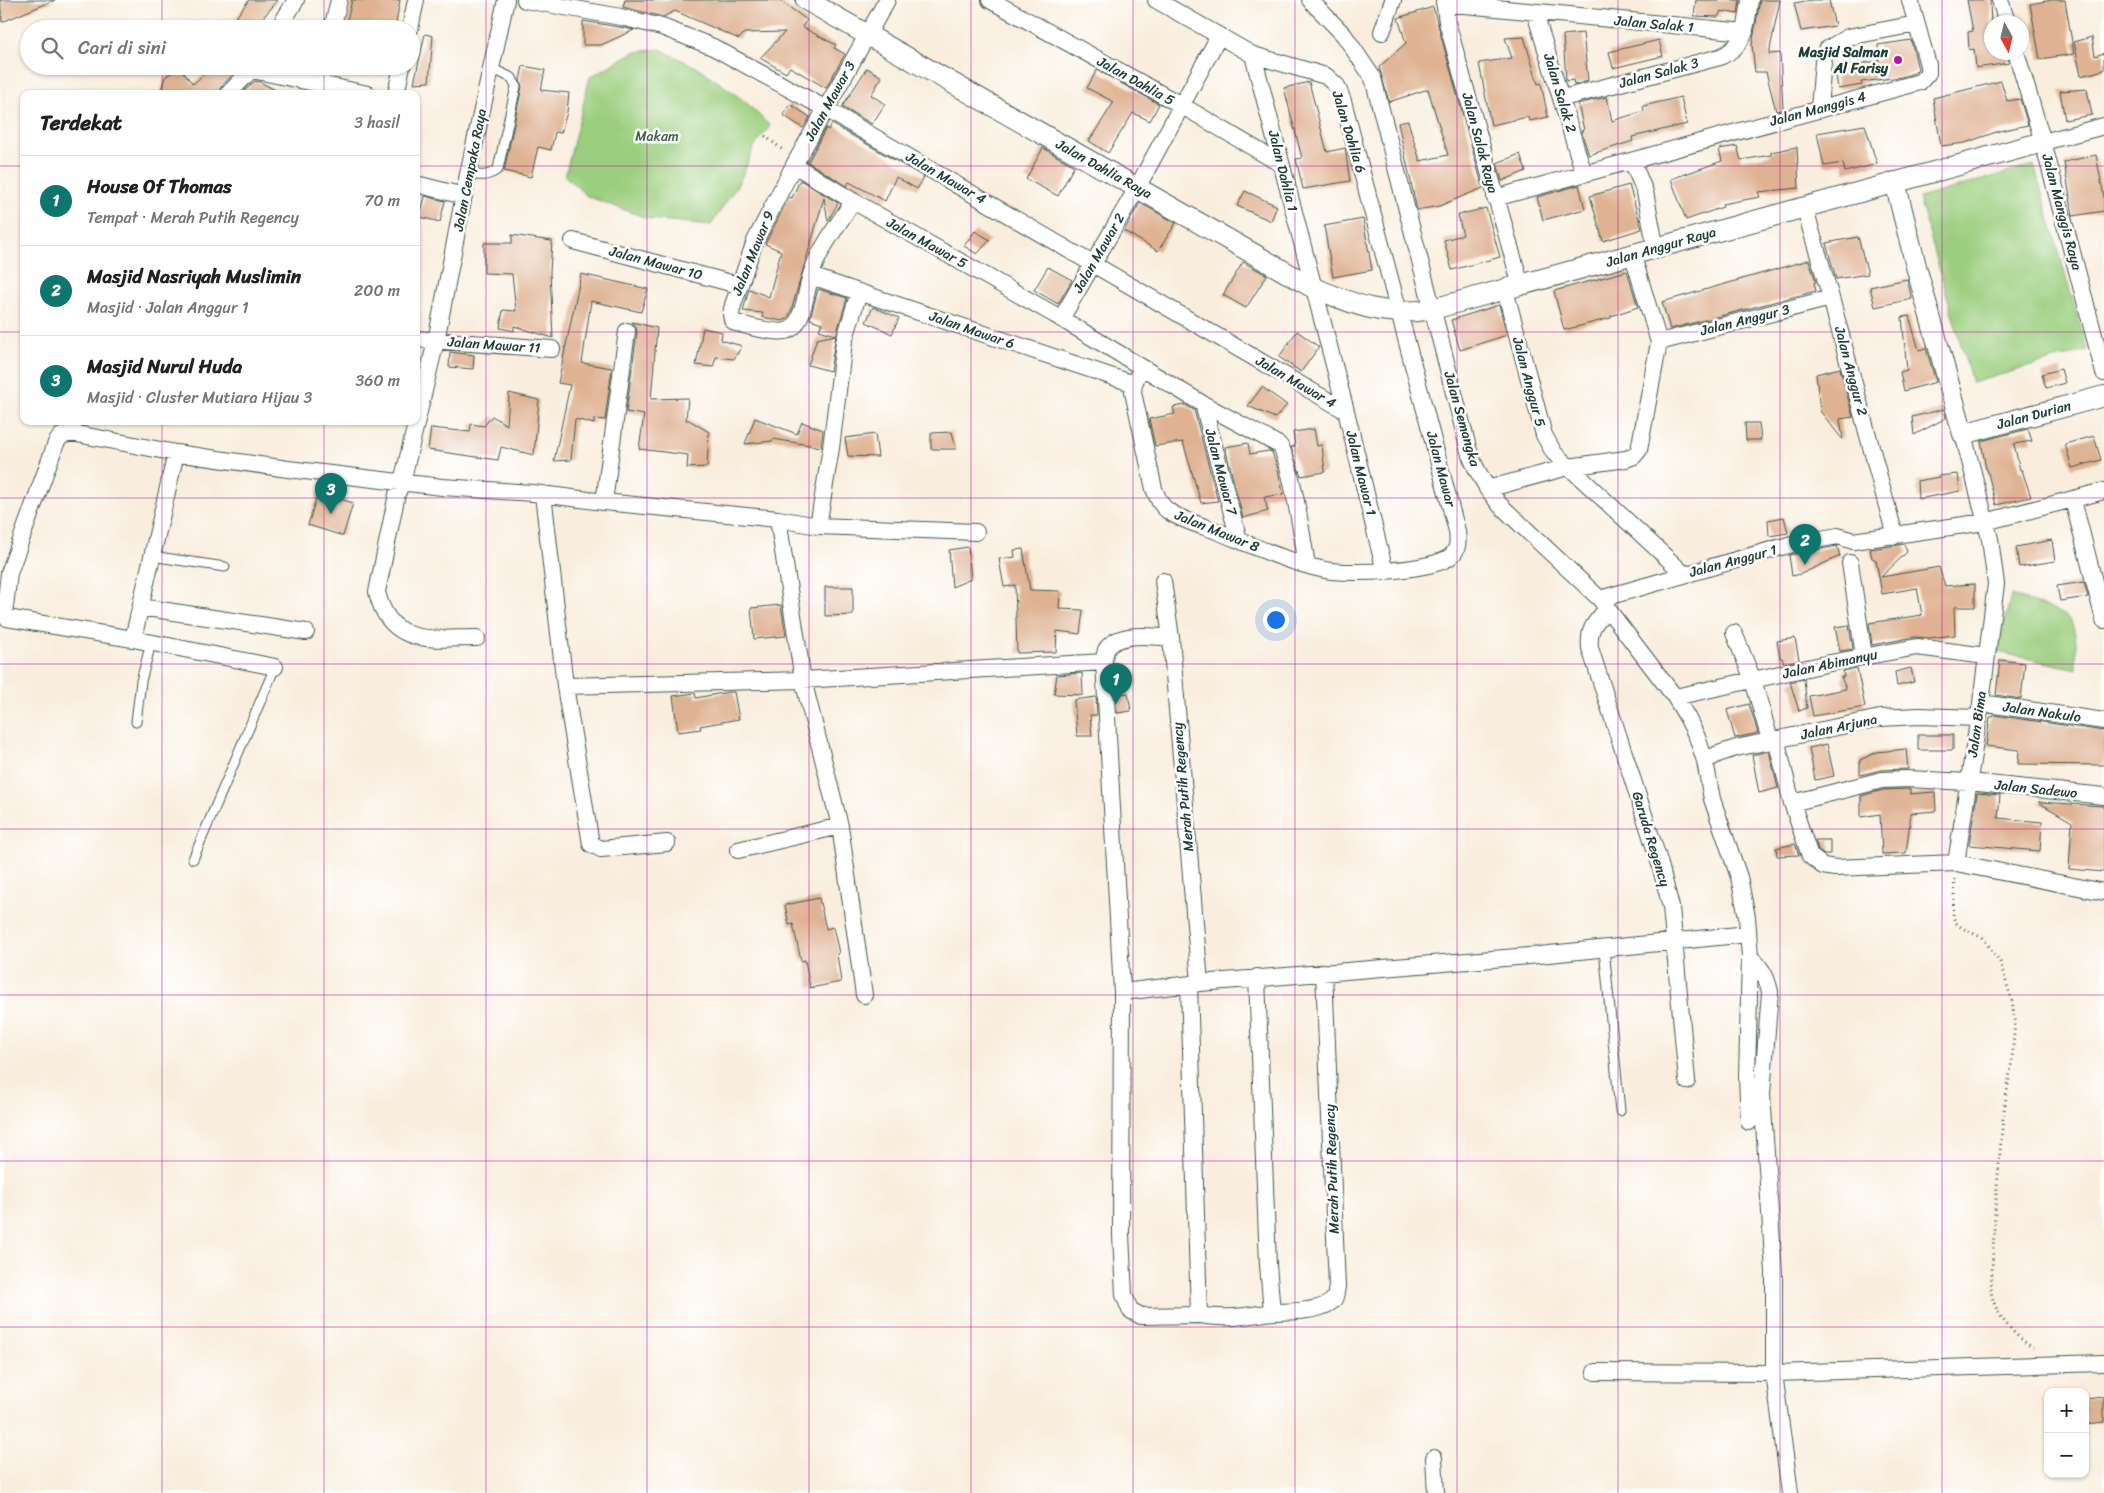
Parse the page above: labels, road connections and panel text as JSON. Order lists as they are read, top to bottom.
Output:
{
  "streets": {
    "street": [
      "Jalan Salak 1",
      "Jalan Salak 3",
      "Jalan Dahlia 5",
      "Jalan Salak 2",
      "Jalan Mawar 3",
      "Jalan Manggis 4",
      "Jalan Dahlia 6",
      "Jalan Salak Raya",
      "Jalan Dahlia Raya",
      "Jalan Cempaka Raya",
      "Jalan Dahlia 1",
      "Jalan Mawar 4",
      "Jalan Manggis Raya",
      "Jalan Mawar 5",
      "Jalan Anggur Raya",
      "Jalan Mawar 9",
      "Jalan Mawar 2",
      "Jalan Mawar 10",
      "Jalan Anggur 3",
      "Jalan Mawar 6",
      "Jalan Mawar 11",
      "Jalan Anggur 2",
      "Jalan Anggur 5",
      "Jalan Durian",
      "Jalan Semangka",
      "Jalan Mawar",
      "Jalan Mawar 7",
      "Jalan Mawar 1",
      "Jalan Mawar 8",
      "Jalan Anggur 1",
      "Jalan Abimanyu",
      "Jalan Nakulo",
      "Jalan Bima",
      "Jalan Arjuna",
      "Merah Putih Regency",
      "Jalan Sadewo",
      "Garuda Regency"
    ]
  },
  "crossings": [
    ["Jalan Salak 1", "Jalan Salak 3"],
    ["Jalan Salak 1", "Jalan Salak 2"],
    ["Jalan Salak 1", "Jalan Salak Raya"],
    ["Jalan Salak 3", "Jalan Salak 2"],
    ["Jalan Dahlia 5", "Jalan Dahlia 1"],
    ["Jalan Dahlia 5", "Jalan Mawar 2"],
    ["Jalan Salak 2", "Jalan Manggis 4"],
    ["Jalan Mawar 3", "Jalan Dahlia Raya"],
    ["Jalan Mawar 3", "Jalan Mawar 4"],
    ["Jalan Mawar 3", "Jalan Mawar 5"],
    ["Jalan Mawar 3", "Jalan Mawar 9"],
    ["Jalan Manggis 4", "Jalan Salak Raya"],
    ["Jalan Dahlia 6", "Jalan Dahlia Raya"],
    ["Jalan Dahlia 6", "Jalan Dahlia 1"],
    ["Jalan Dahlia 6", "Jalan Anggur Raya"],
    ["Jalan Dahlia 6", "Jalan Mawar 2"],
    ["Jalan Dahlia 6", "Jalan Semangka"],
    ["Jalan Dahlia 6", "Jalan Mawar"],
    ["Jalan Salak Raya", "Jalan Anggur Raya"],
    ["Jalan Salak Raya", "Jalan Anggur 5"],
    ["Jalan Dahlia Raya", "Jalan Dahlia 1"],
    ["Jalan Dahlia Raya", "Jalan Anggur Raya"],
    ["Jalan Dahlia Raya", "Jalan Mawar 2"],
    ["Jalan Dahlia Raya", "Jalan Semangka"],
    ["Jalan Dahlia Raya", "Jalan Mawar"],
    ["Jalan Dahlia Raya", "Jalan Mawar 1"],
    ["Jalan Cempaka Raya", "Jalan Mawar 11"],
    ["Jalan Dahlia 1", "Jalan Mawar 1"],
    ["Jalan Mawar 4", "Jalan Mawar 2"],
    ["Jalan Mawar 4", "Jalan Mawar 1"],
    ["Jalan Manggis Raya", "Jalan Anggur Raya"],
    ["Jalan Mawar 5", "Jalan Mawar 9"],
    ["Jalan Mawar 5", "Jalan Mawar 2"],
    ["Jalan Mawar 5", "Jalan Mawar 7"],
    ["Jalan Mawar 5", "Jalan Mawar 8"],
    ["Jalan Anggur Raya", "Jalan Anggur 2"],
    ["Jalan Anggur Raya", "Jalan Anggur 5"],
    ["Jalan Anggur Raya", "Jalan Semangka"],
    ["Jalan Anggur Raya", "Jalan Mawar"],
    ["Jalan Mawar 9", "Jalan Mawar 10"],
    ["Jalan Mawar 9", "Jalan Mawar 6"],
    ["Jalan Anggur 3", "Jalan Anggur 2"],
    ["Jalan Mawar 6", "Jalan Mawar 8"],
    ["Jalan Anggur 2", "Jalan Anggur 1"],
    ["Jalan Anggur 5", "Jalan Anggur 1"],
    ["Jalan Durian", "Jalan Bima"],
    ["Jalan Semangka", "Jalan Mawar"],
    ["Jalan Semangka", "Jalan Anggur 1"],
    ["Jalan Semangka", "Jalan Abimanyu"],
    ["Jalan Semangka", "Jalan Arjuna"],
    ["Jalan Semangka", "Garuda Regency"],
    ["Jalan Mawar", "Jalan Mawar 1"],
    ["Jalan Mawar", "Jalan Mawar 8"],
    ["Jalan Mawar 7", "Jalan Mawar 8"],
    ["Jalan Mawar 1", "Jalan Mawar 8"],
    ["Jalan Anggur 1", "Jalan Bima"],
    ["Jalan Anggur 1", "Garuda Regency"],
    ["Jalan Abimanyu", "Jalan Bima"],
    ["Jalan Nakulo", "Jalan Bima"],
    ["Jalan Nakulo", "Jalan Arjuna"],
    ["Jalan Bima", "Jalan Arjuna"],
    ["Jalan Bima", "Jalan Sadewo"]
  ],
  "parks": ["Makam"],
  "places": ["Masjid Salman Al Farisy"],
  "north": "bottom",
  "page": {
    "search": "Cari di sini",
    "heading": ["Terdekat", "3 hasil"],
    "list": [
      {
        "mark": "1",
        "name": "House Of Thomas",
        "note": "Tempat · Merah Putih Regency",
        "value": "70 m"
      },
      {
        "mark": "2",
        "name": "Masjid Nasriyah Muslimin",
        "note": "Masjid · Jalan Anggur 1",
        "value": "200 m"
      },
      {
        "mark": "3",
        "name": "Masjid Nurul Huda",
        "note": "Masjid · Cluster Mutiara Hijau 3",
        "value": "360 m"
      }
    ],
    "pins": ["3", "2", "1"],
    "map_buttons": ["+", "−"]
  }
}
